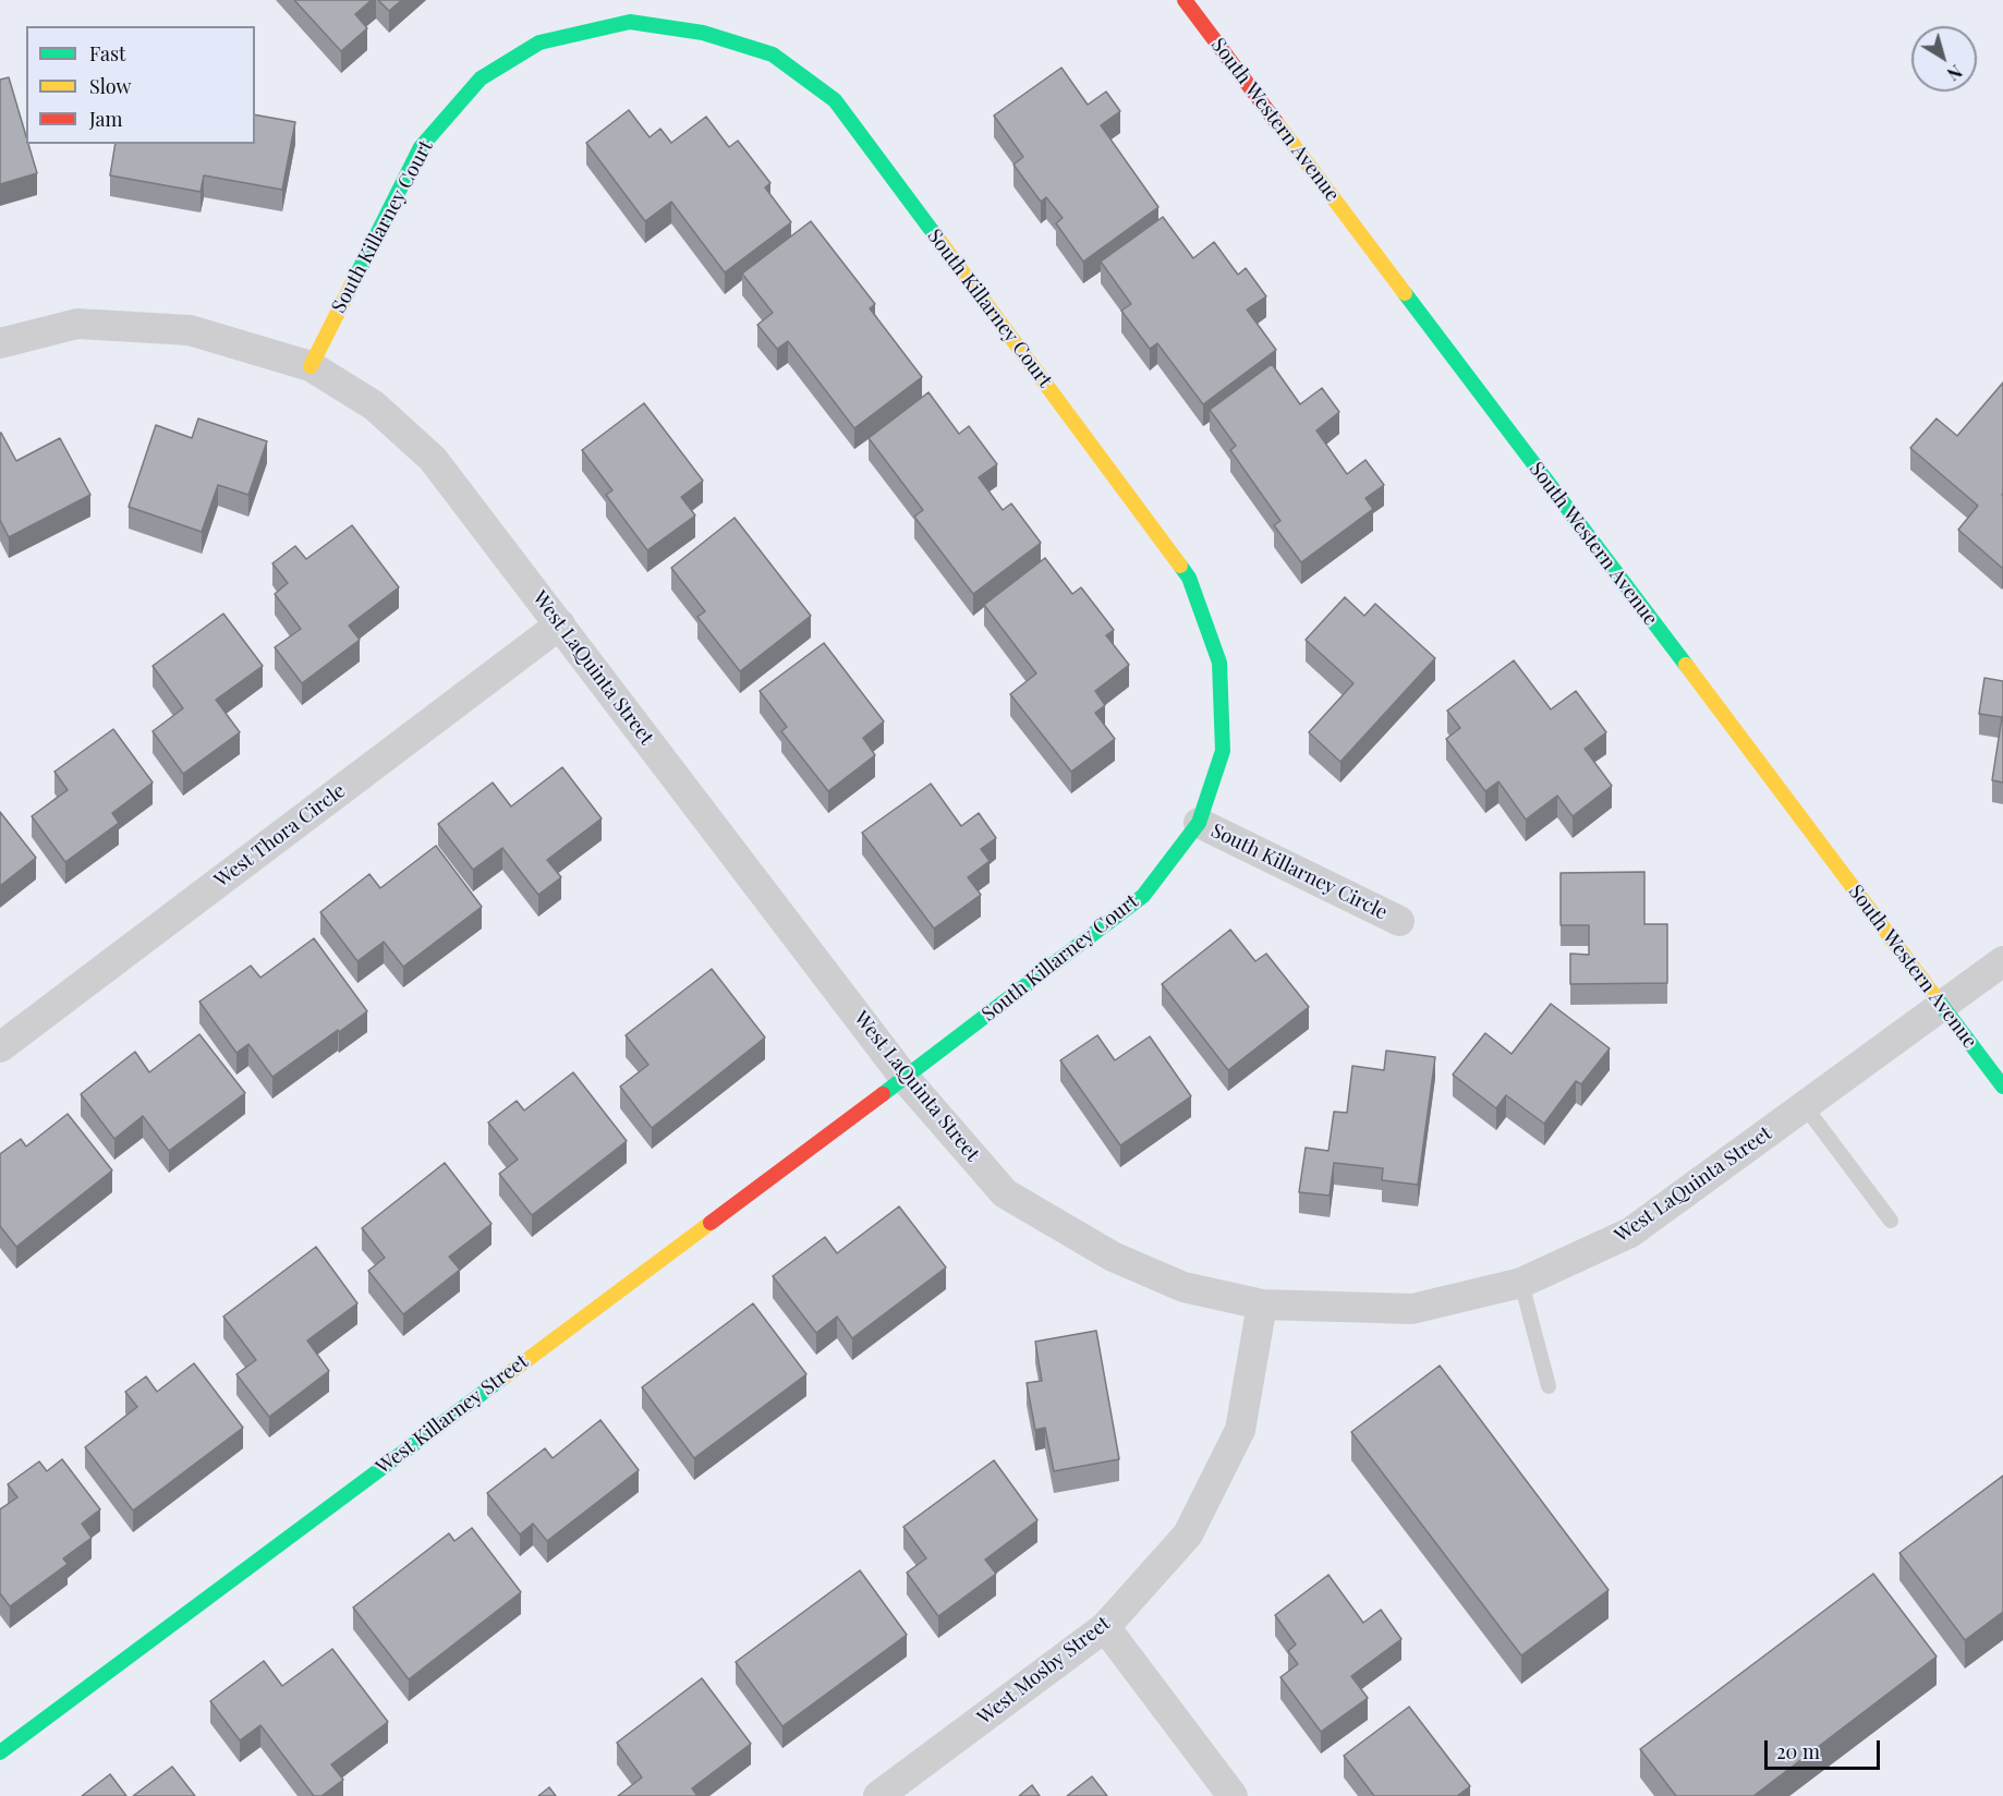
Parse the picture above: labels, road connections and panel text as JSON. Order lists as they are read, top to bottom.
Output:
{
  "streets": {
    "street": [
      "South Western Avenue",
      "South Killarney Court",
      "West LaQuinta Street",
      "West Thora Circle",
      "South Killarney Circle",
      "West Killarney Street",
      "West Mosby Street"
    ]
  },
  "crossings": [
    ["South Western Avenue", "West LaQuinta Street"],
    ["South Killarney Court", "West LaQuinta Street"],
    ["South Killarney Court", "South Killarney Circle"],
    ["South Killarney Court", "West Killarney Street"],
    ["West LaQuinta Street", "West Thora Circle"],
    ["West LaQuinta Street", "West Killarney Street"],
    ["West LaQuinta Street", "West Mosby Street"]
  ],
  "legend": ["Fast", "Slow", "Jam"],
  "scale_bar": "20 m",
  "north": "bottom right"
}
